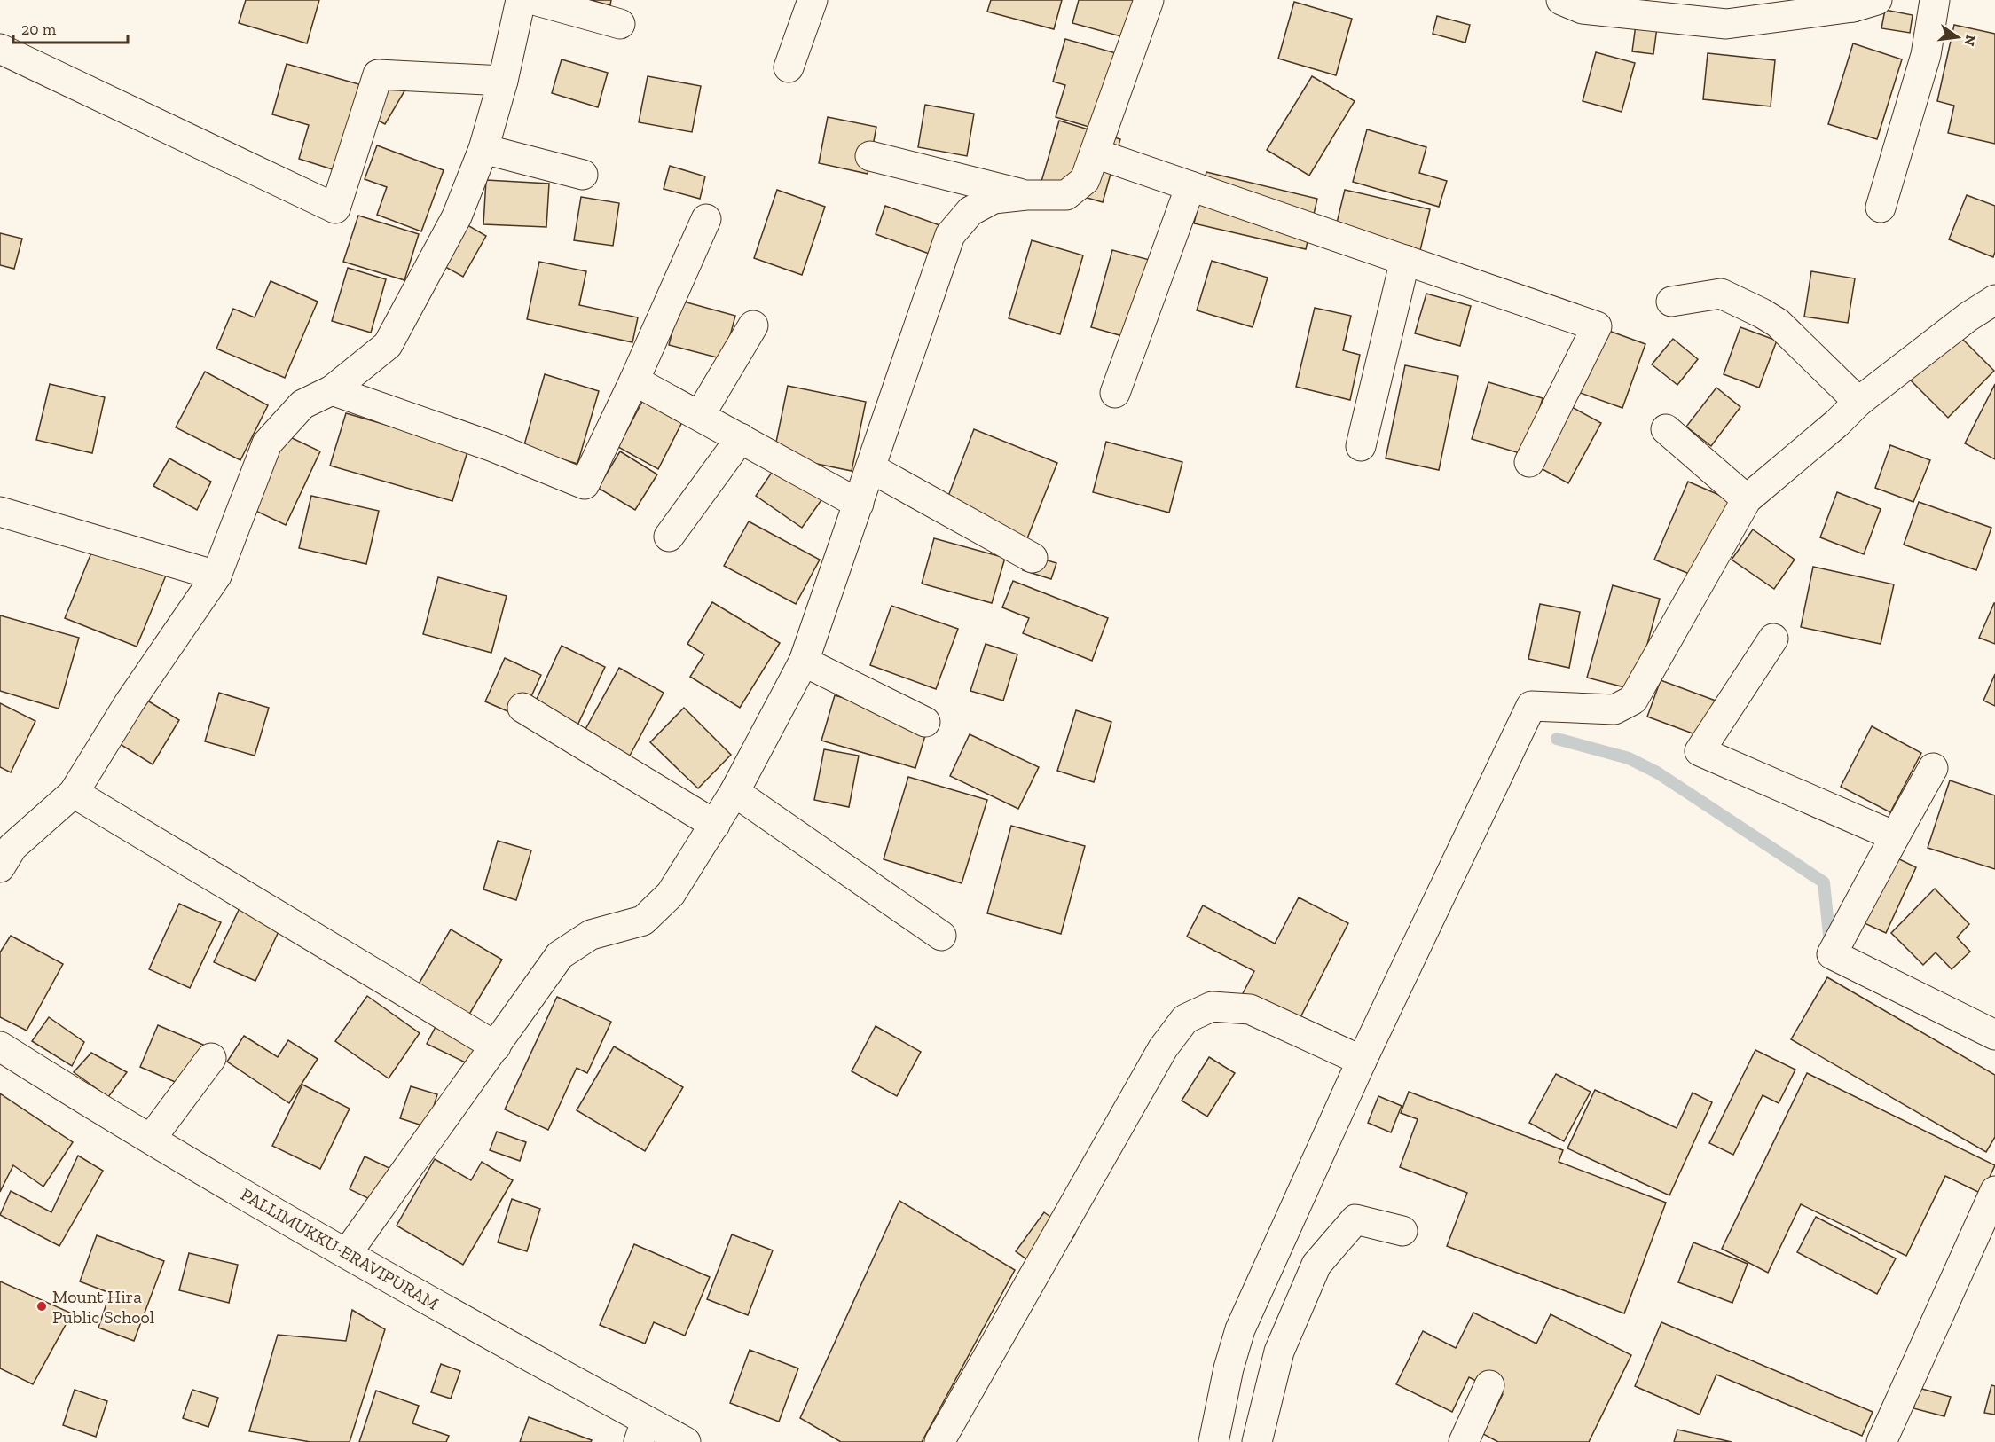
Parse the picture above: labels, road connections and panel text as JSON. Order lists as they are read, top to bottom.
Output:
{
  "streets": {
    "street": ["PALLIMUKKU-ERAVIPURAM"]
  },
  "places": ["Mount Hira Public School"],
  "scale_bar": "20 m",
  "north": "right"
}
